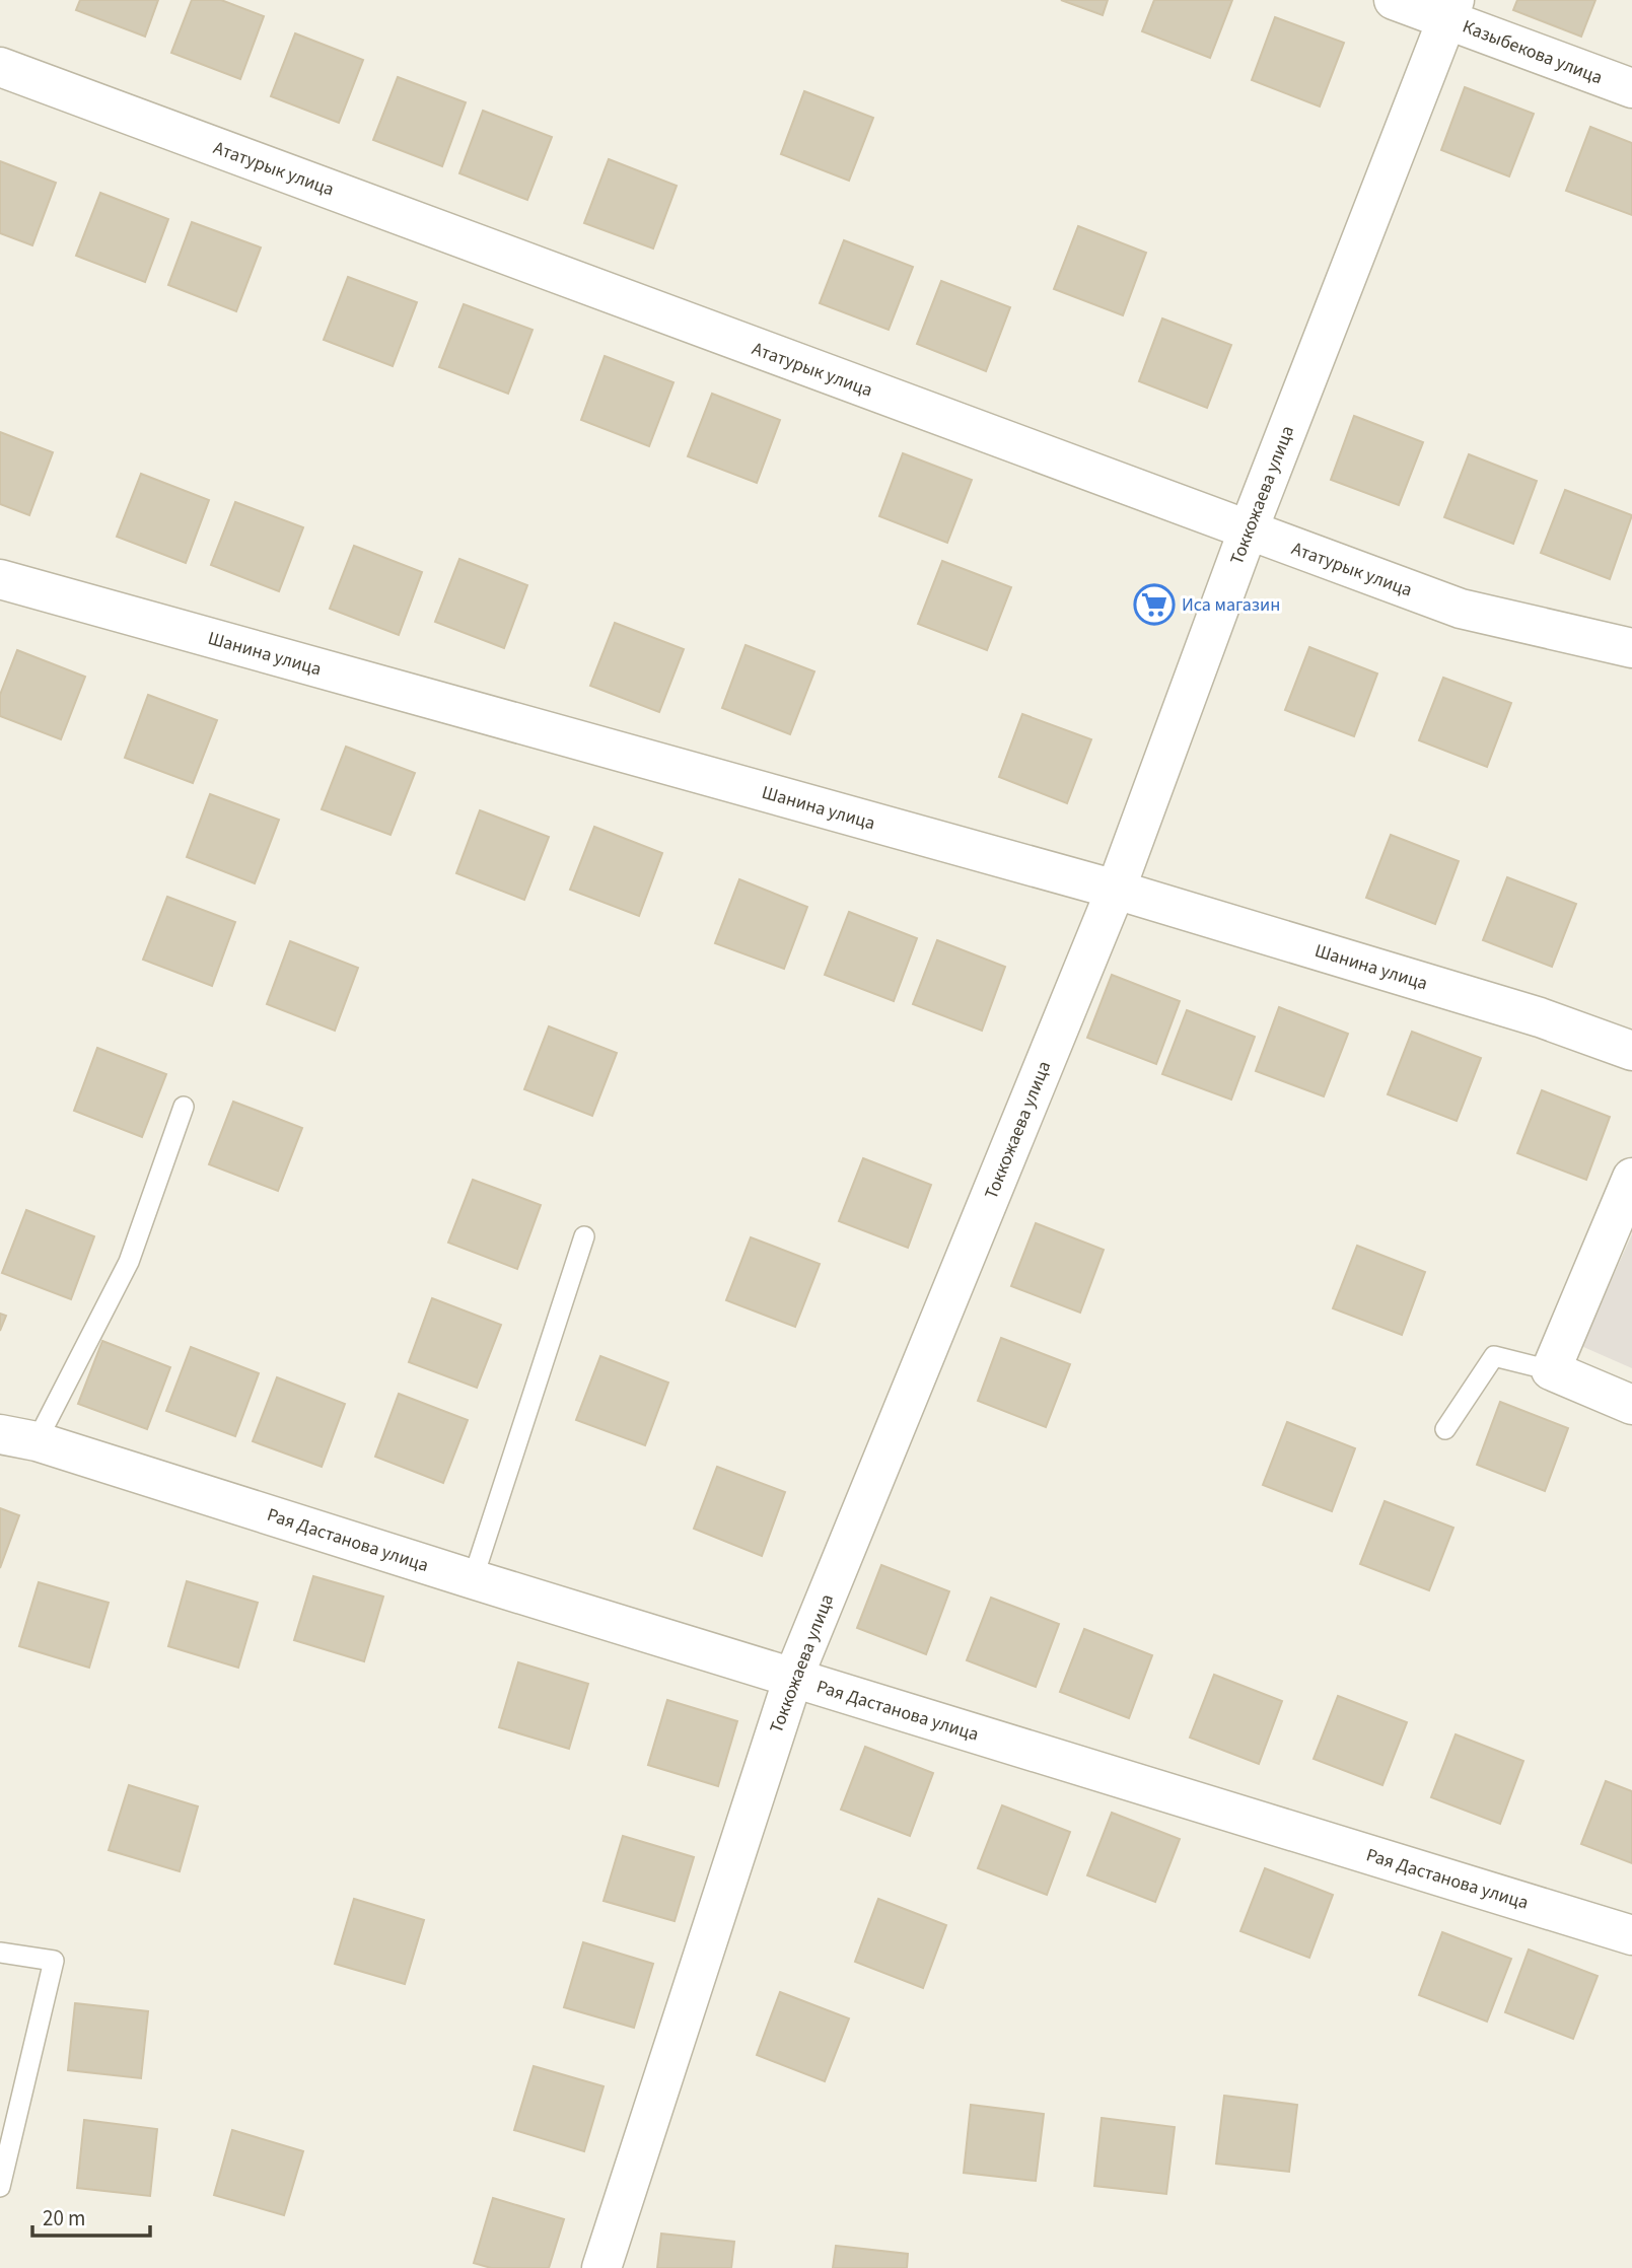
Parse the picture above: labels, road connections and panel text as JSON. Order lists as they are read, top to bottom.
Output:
{
  "streets": {
    "street": [
      "Казыбекова улица",
      "Ататурык улица",
      "Токкожаева улица",
      "Шанина улица",
      "Рая Дастанова улица"
    ]
  },
  "crossings": [
    ["Казыбекова улица", "Токкожаева улица"],
    ["Ататурык улица", "Токкожаева улица"],
    ["Токкожаева улица", "Шанина улица"],
    ["Токкожаева улица", "Рая Дастанова улица"]
  ],
  "places": {
    "supermarket": ["Иса магазин"]
  },
  "scale_bar": "20 m"
}
